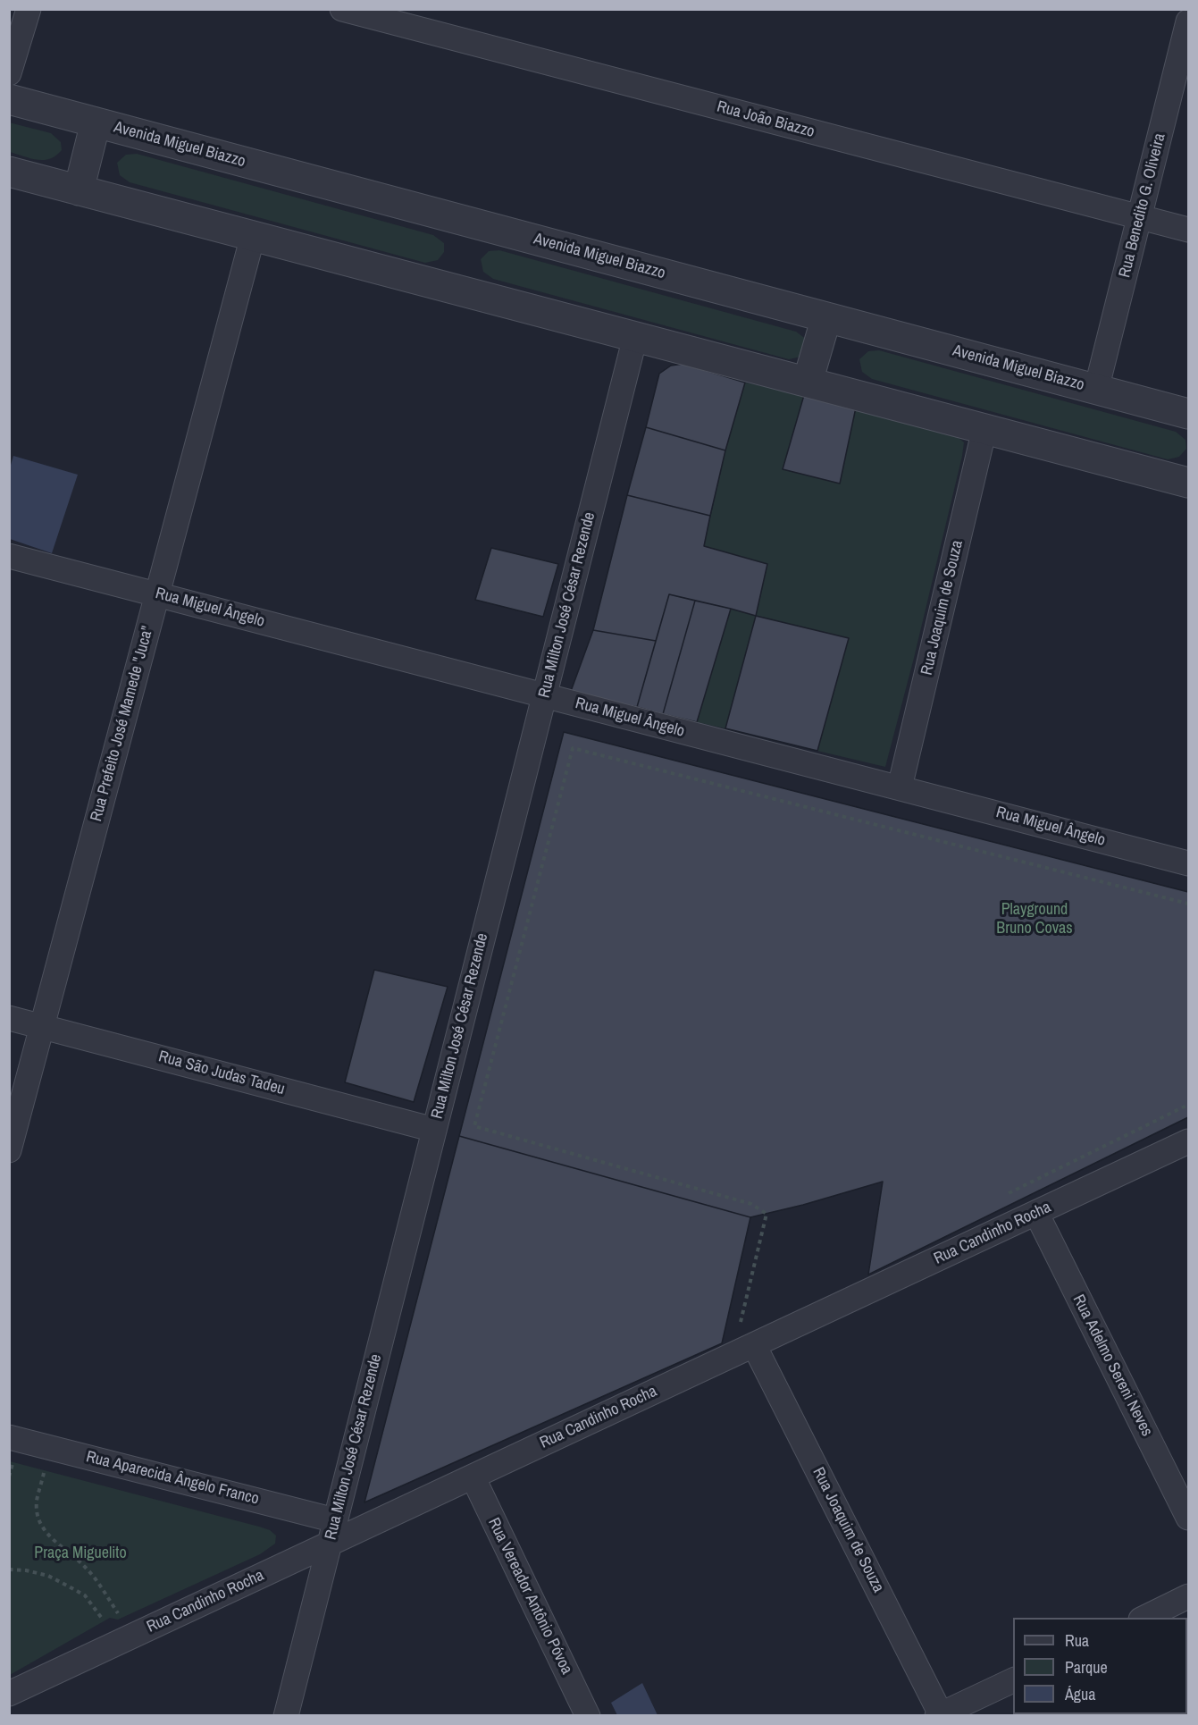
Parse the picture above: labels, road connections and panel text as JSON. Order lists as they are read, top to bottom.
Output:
{
  "streets": {
    "street": [
      "Rua João Biazzo",
      "Avenida Miguel Biazzo",
      "Rua Benedito G. Oliveira",
      "Rua Milton José César Rezende",
      "Rua Miguel Ângelo",
      "Rua Joaquim de Souza",
      "Rua Prefeito José Mamede \"Juca\"",
      "Rua São Judas Tadeu",
      "Rua Candinho Rocha",
      "Rua Adelmo Sereni Neves",
      "Rua Aparecida Ângelo Franco",
      "Rua Vereador Antônio Póvoa"
    ]
  },
  "crossings": [
    ["Rua João Biazzo", "Rua Benedito G. Oliveira"],
    ["Avenida Miguel Biazzo", "Rua Benedito G. Oliveira"],
    ["Rua Milton José César Rezende", "Rua Miguel Ângelo"],
    ["Rua Milton José César Rezende", "Rua São Judas Tadeu"],
    ["Rua Milton José César Rezende", "Rua Candinho Rocha"],
    ["Rua Milton José César Rezende", "Rua Aparecida Ângelo Franco"],
    ["Rua Miguel Ângelo", "Rua Joaquim de Souza"],
    ["Rua Miguel Ângelo", "Rua Prefeito José Mamede \"Juca\""],
    ["Rua Joaquim de Souza", "Rua Candinho Rocha"],
    ["Rua Prefeito José Mamede \"Juca\"", "Rua São Judas Tadeu"],
    ["Rua Candinho Rocha", "Rua Adelmo Sereni Neves"],
    ["Rua Candinho Rocha", "Rua Vereador Antônio Póvoa"]
  ],
  "parks": ["Playground Bruno Covas", "Praça Miguelito"],
  "legend": ["Rua", "Parque", "Água"]
}
